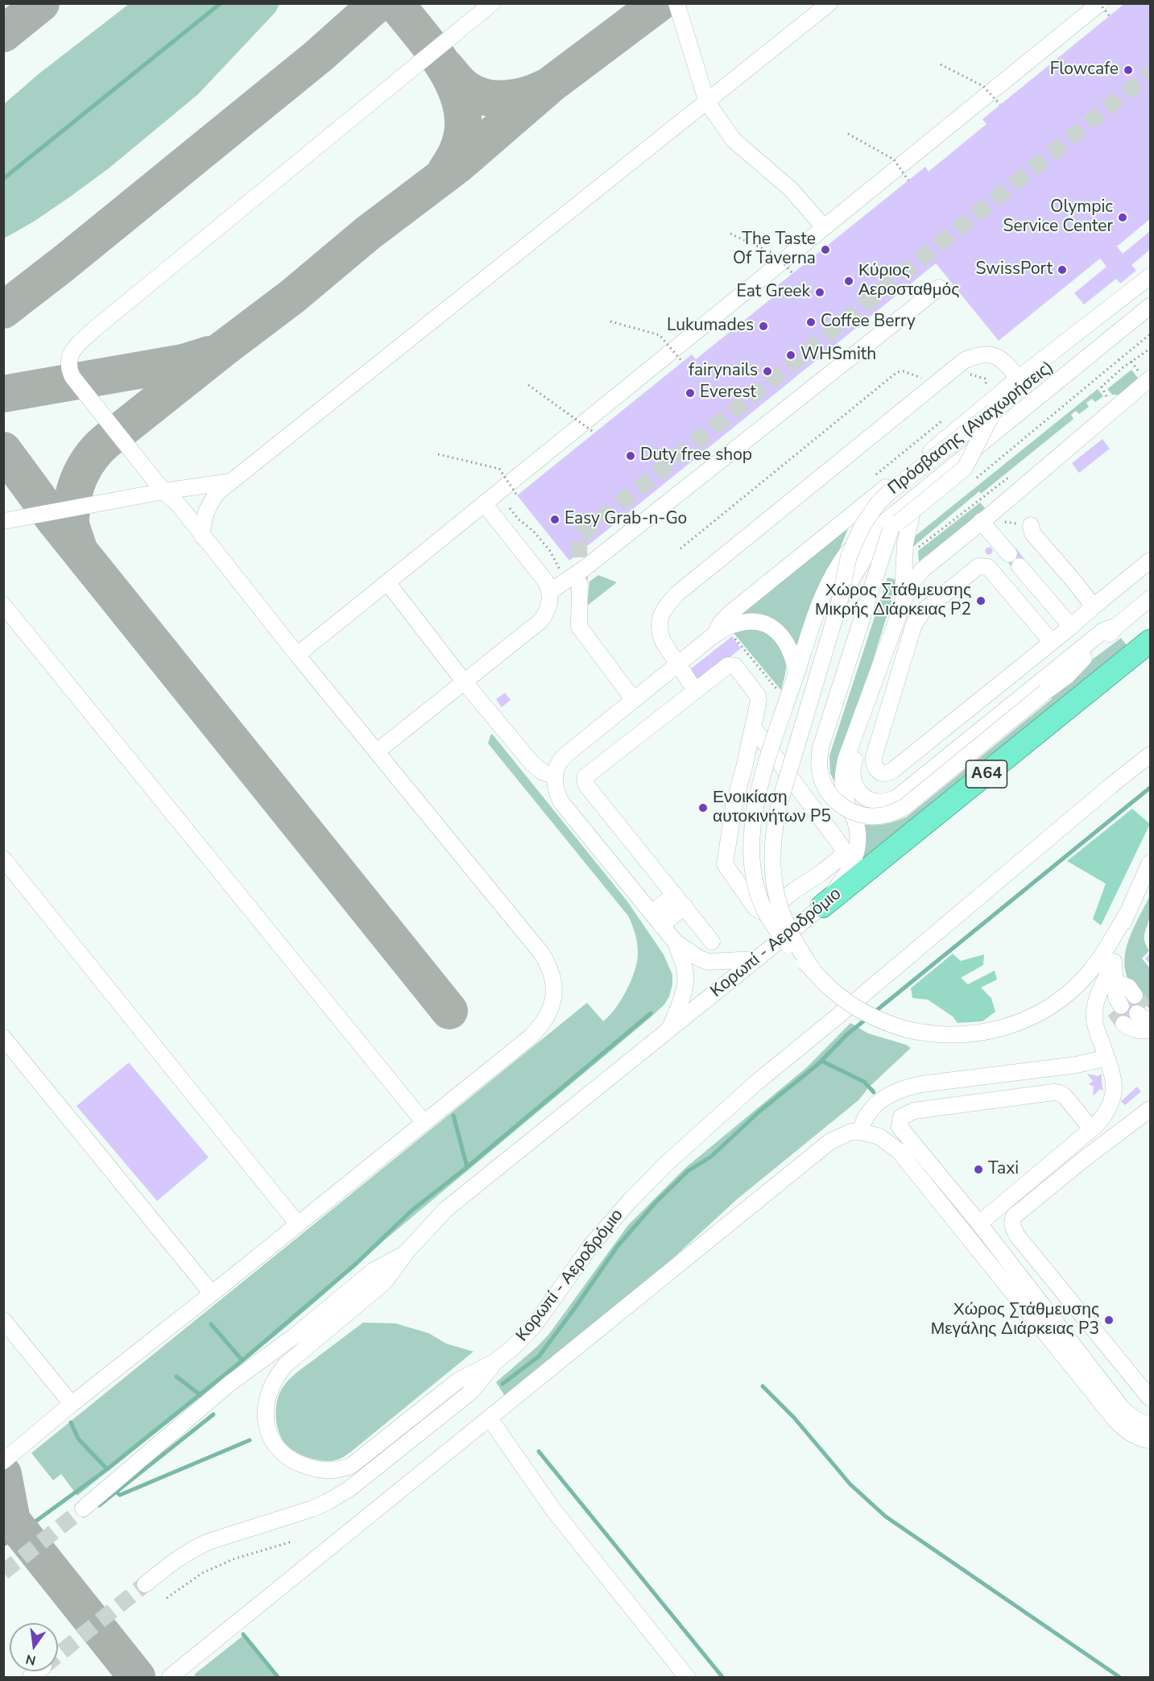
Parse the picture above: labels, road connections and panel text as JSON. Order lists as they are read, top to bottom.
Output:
{
  "streets": {
    "highway": ["Α64", "Κορωπί - Αεροδρόμιο"],
    "street": ["Πρόσβασης (Αναχωρήσεις)"]
  },
  "places": [
    "Flowcafe",
    "Olympic Service Center",
    "The Taste Of Taverna",
    "SwissPort",
    "Κύριος Αεροσταθμός",
    "Eat Greek",
    "Coffee Berry",
    "Lukumades",
    "WHSmith",
    "fairynails",
    "Everest",
    "Duty free shop",
    "Easy Grab-n-Go",
    "Χώρος Στάθμευσης Μικρής Διάρκειας P2",
    "Ενοικίαση αυτοκινήτων P5",
    "Taxi",
    "Χώρος Στάθμευσης Μεγάλης Διάρκειας P3"
  ],
  "north": "bottom"
}
